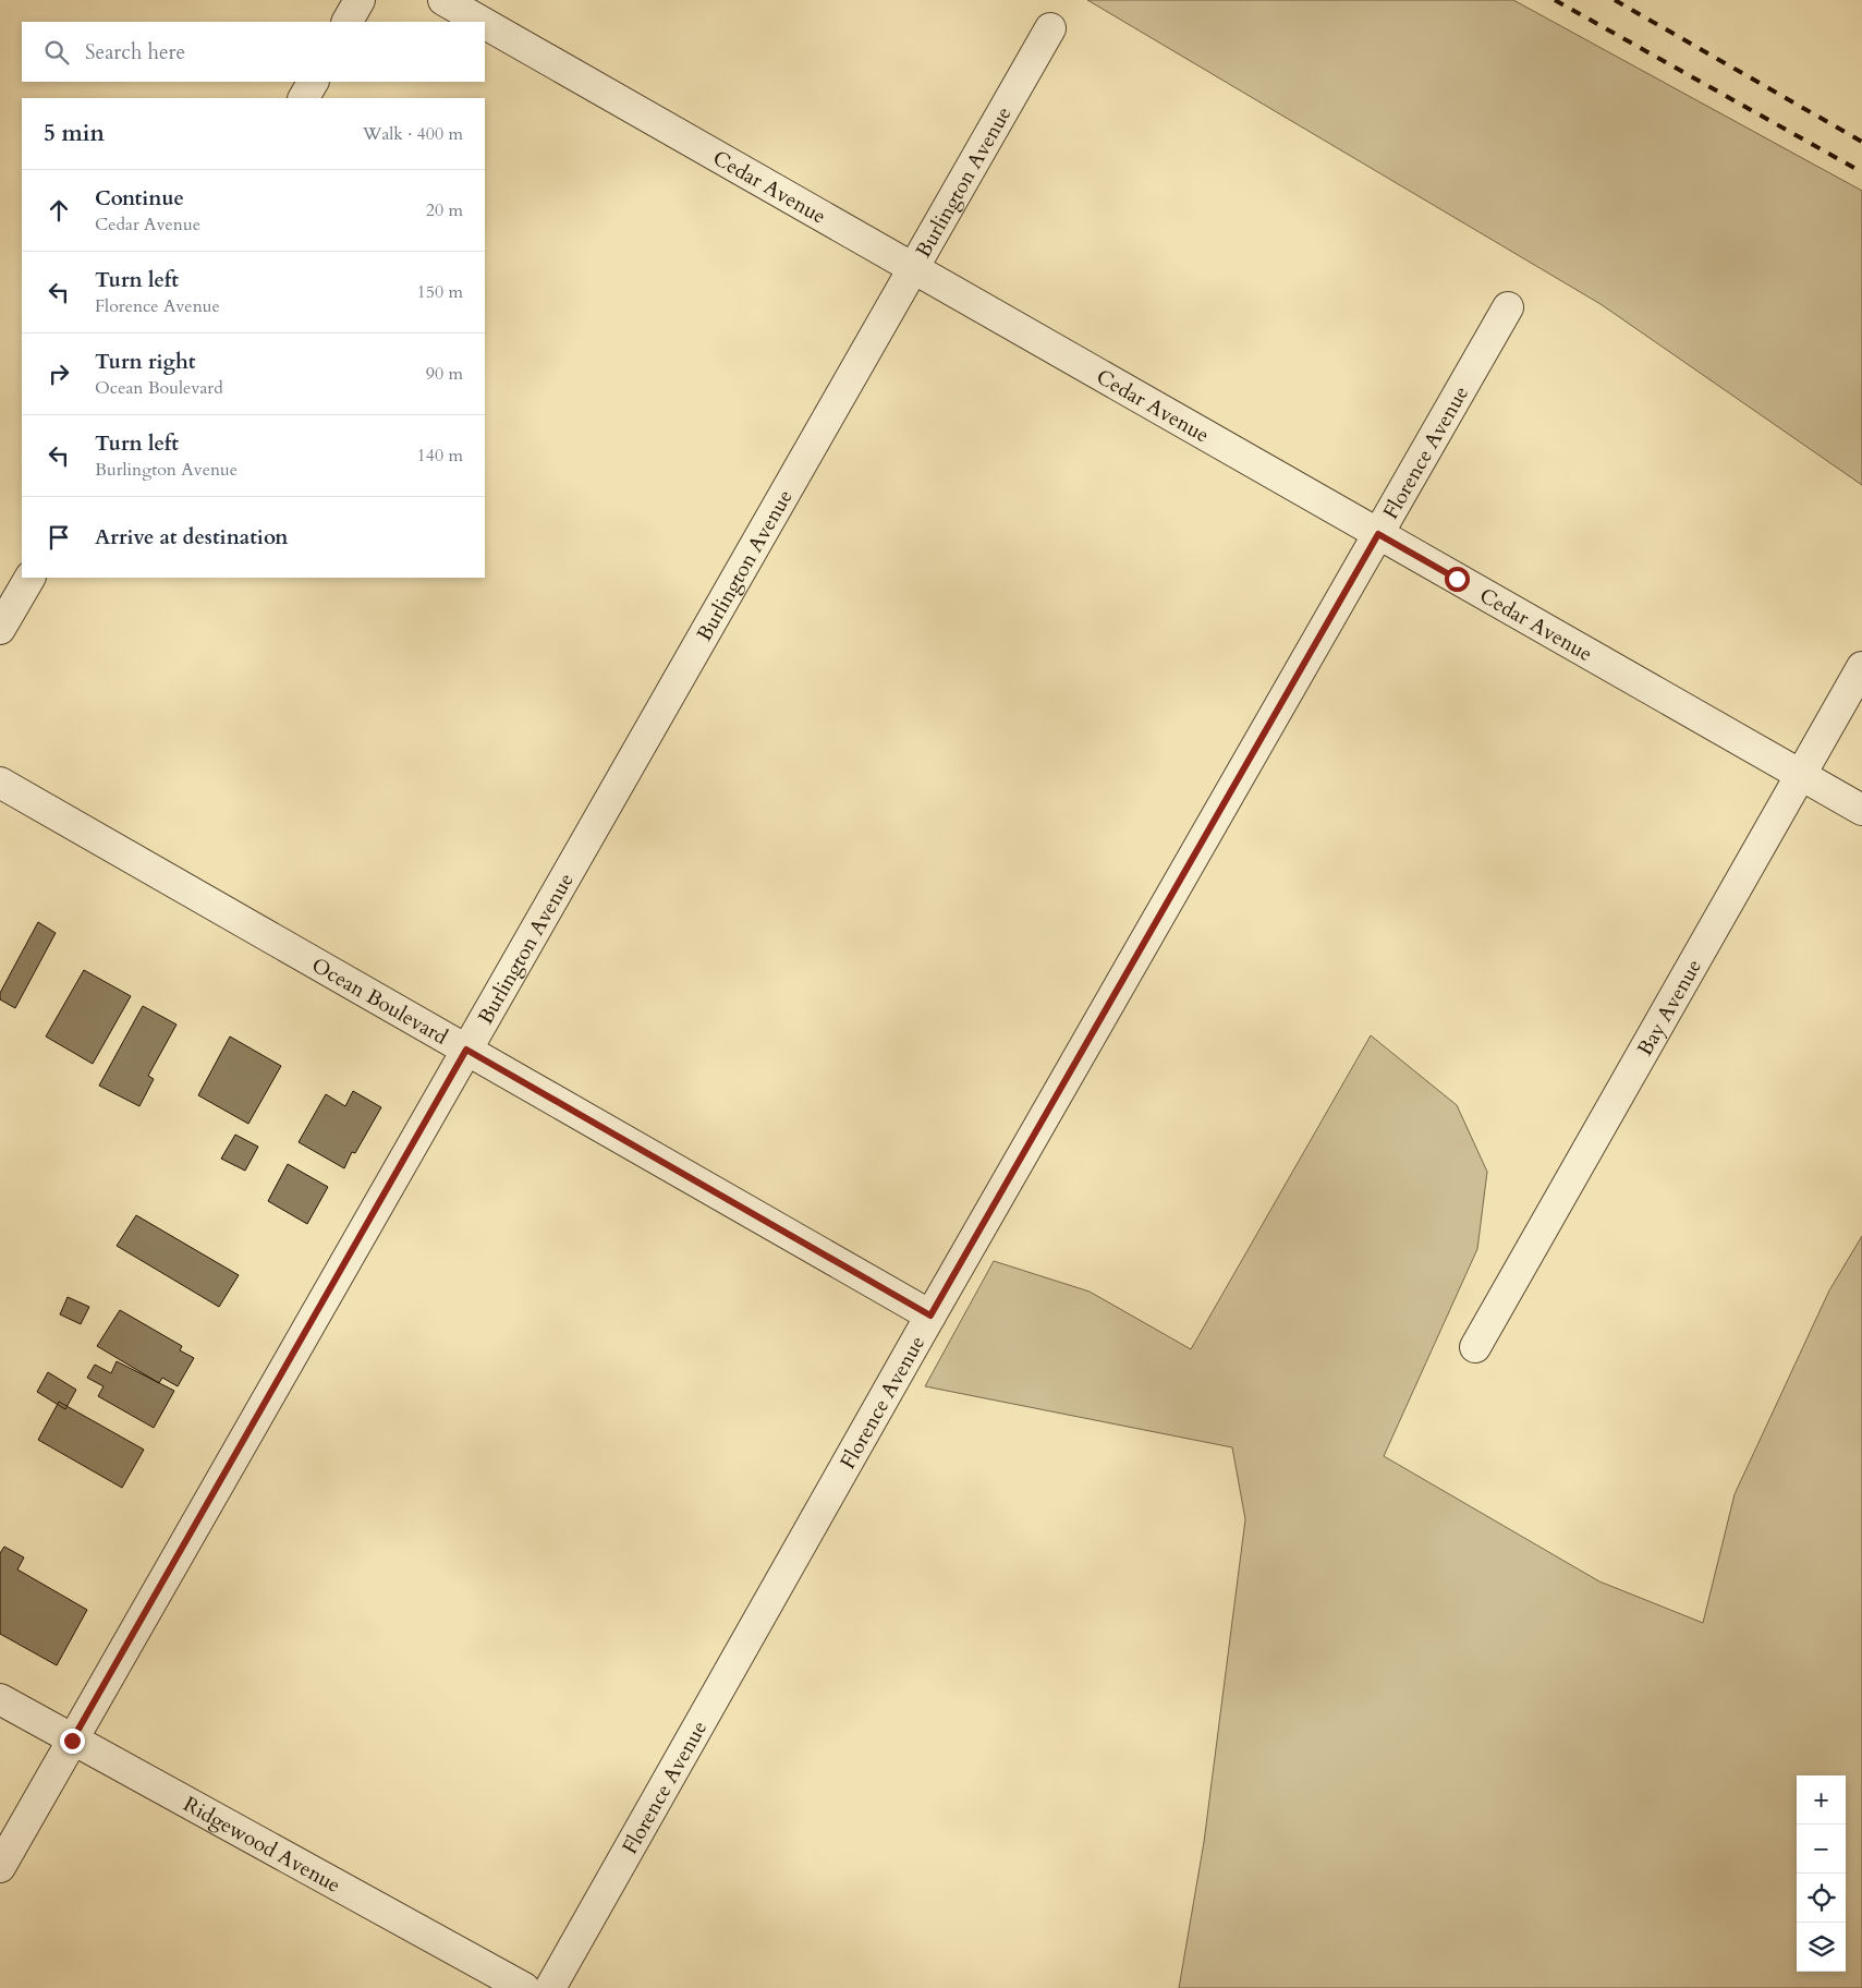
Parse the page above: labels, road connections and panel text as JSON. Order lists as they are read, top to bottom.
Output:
{
  "streets": {
    "street": [
      "Burlington Avenue",
      "Cedar Avenue",
      "Florence Avenue",
      "Ocean Boulevard",
      "Bay Avenue",
      "Ridgewood Avenue"
    ]
  },
  "crossings": [
    ["Burlington Avenue", "Cedar Avenue"],
    ["Burlington Avenue", "Ocean Boulevard"],
    ["Burlington Avenue", "Ridgewood Avenue"],
    ["Cedar Avenue", "Florence Avenue"],
    ["Cedar Avenue", "Bay Avenue"],
    ["Florence Avenue", "Ocean Boulevard"]
  ],
  "page": {
    "search": "Search here",
    "heading": ["5 min", "Walk · 400 m"],
    "list": [
      ["Continue", "Cedar Avenue", "20 m"],
      ["Turn left", "Florence Avenue", "150 m"],
      ["Turn right", "Ocean Boulevard", "90 m"],
      ["Turn left", "Burlington Avenue", "140 m"],
      "Arrive at destination"
    ],
    "map_buttons": ["+", "−"]
  }
}
